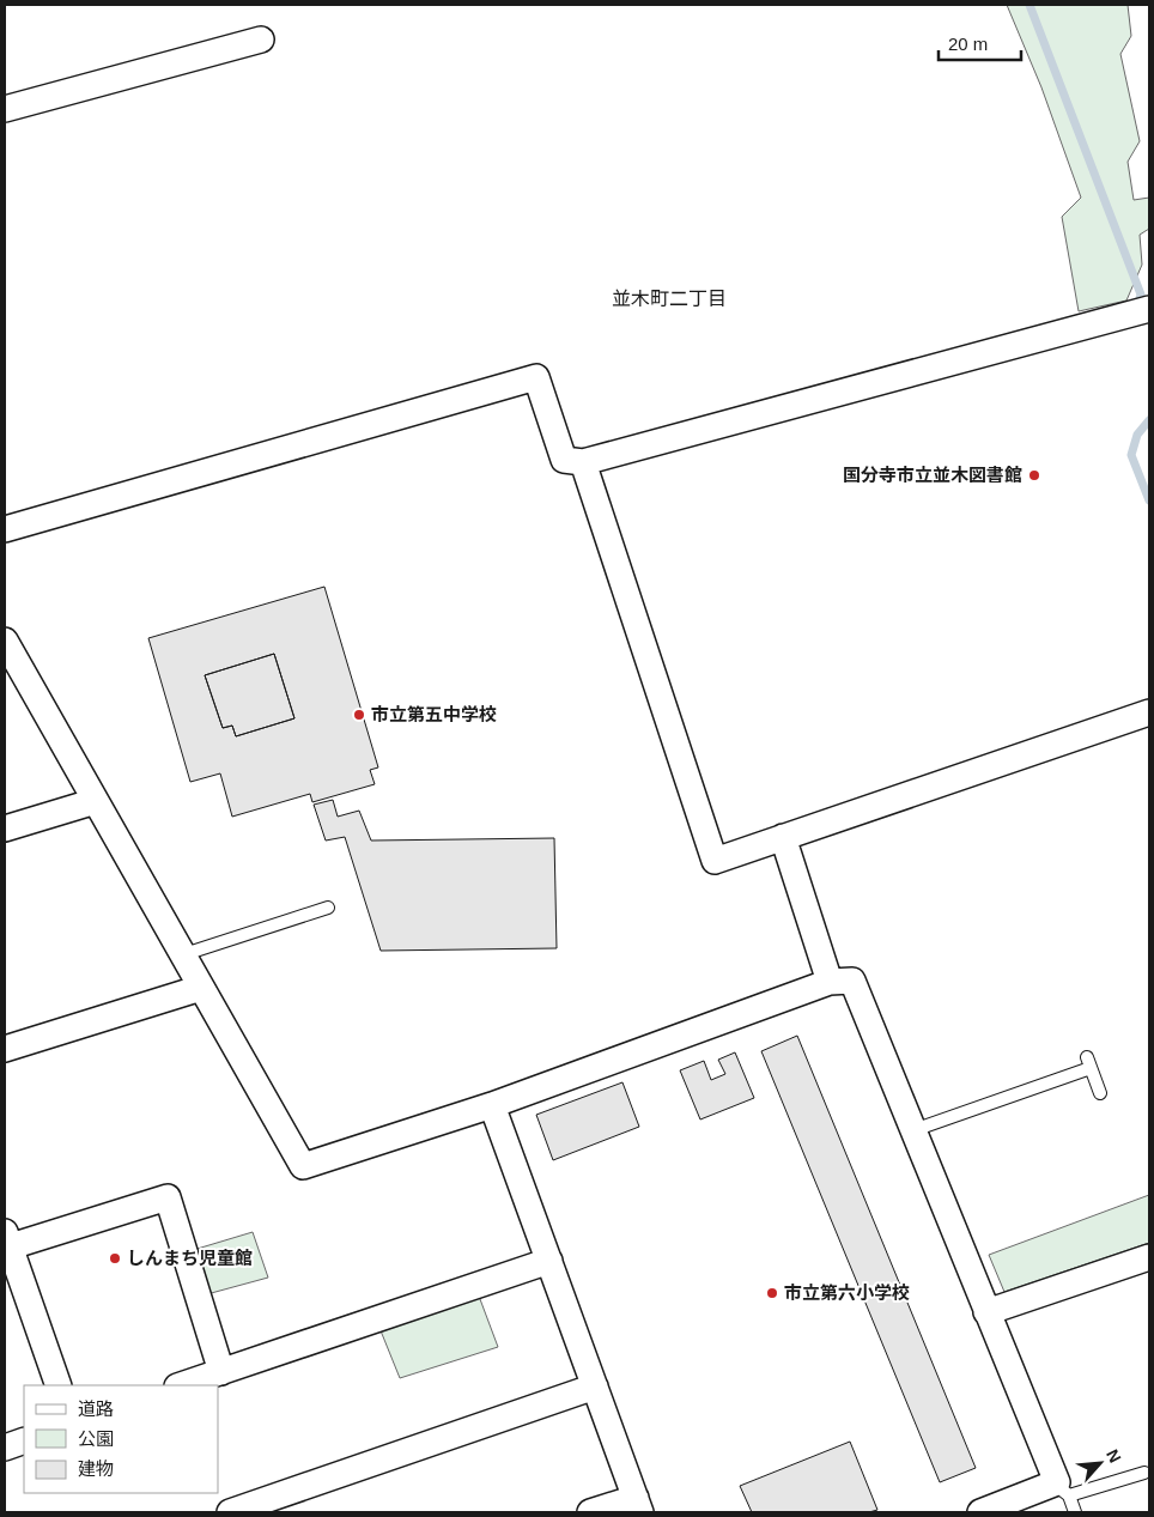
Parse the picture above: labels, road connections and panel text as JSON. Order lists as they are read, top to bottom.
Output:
{
  "districts": ["並木町二丁目"],
  "places": [
    "国分寺市立並木図書館",
    "市立第五中学校",
    "しんまち児童館",
    "市立第六小学校"
  ],
  "legend": ["道路", "公園", "建物"],
  "scale_bar": "20 m",
  "north": "top right"
}
